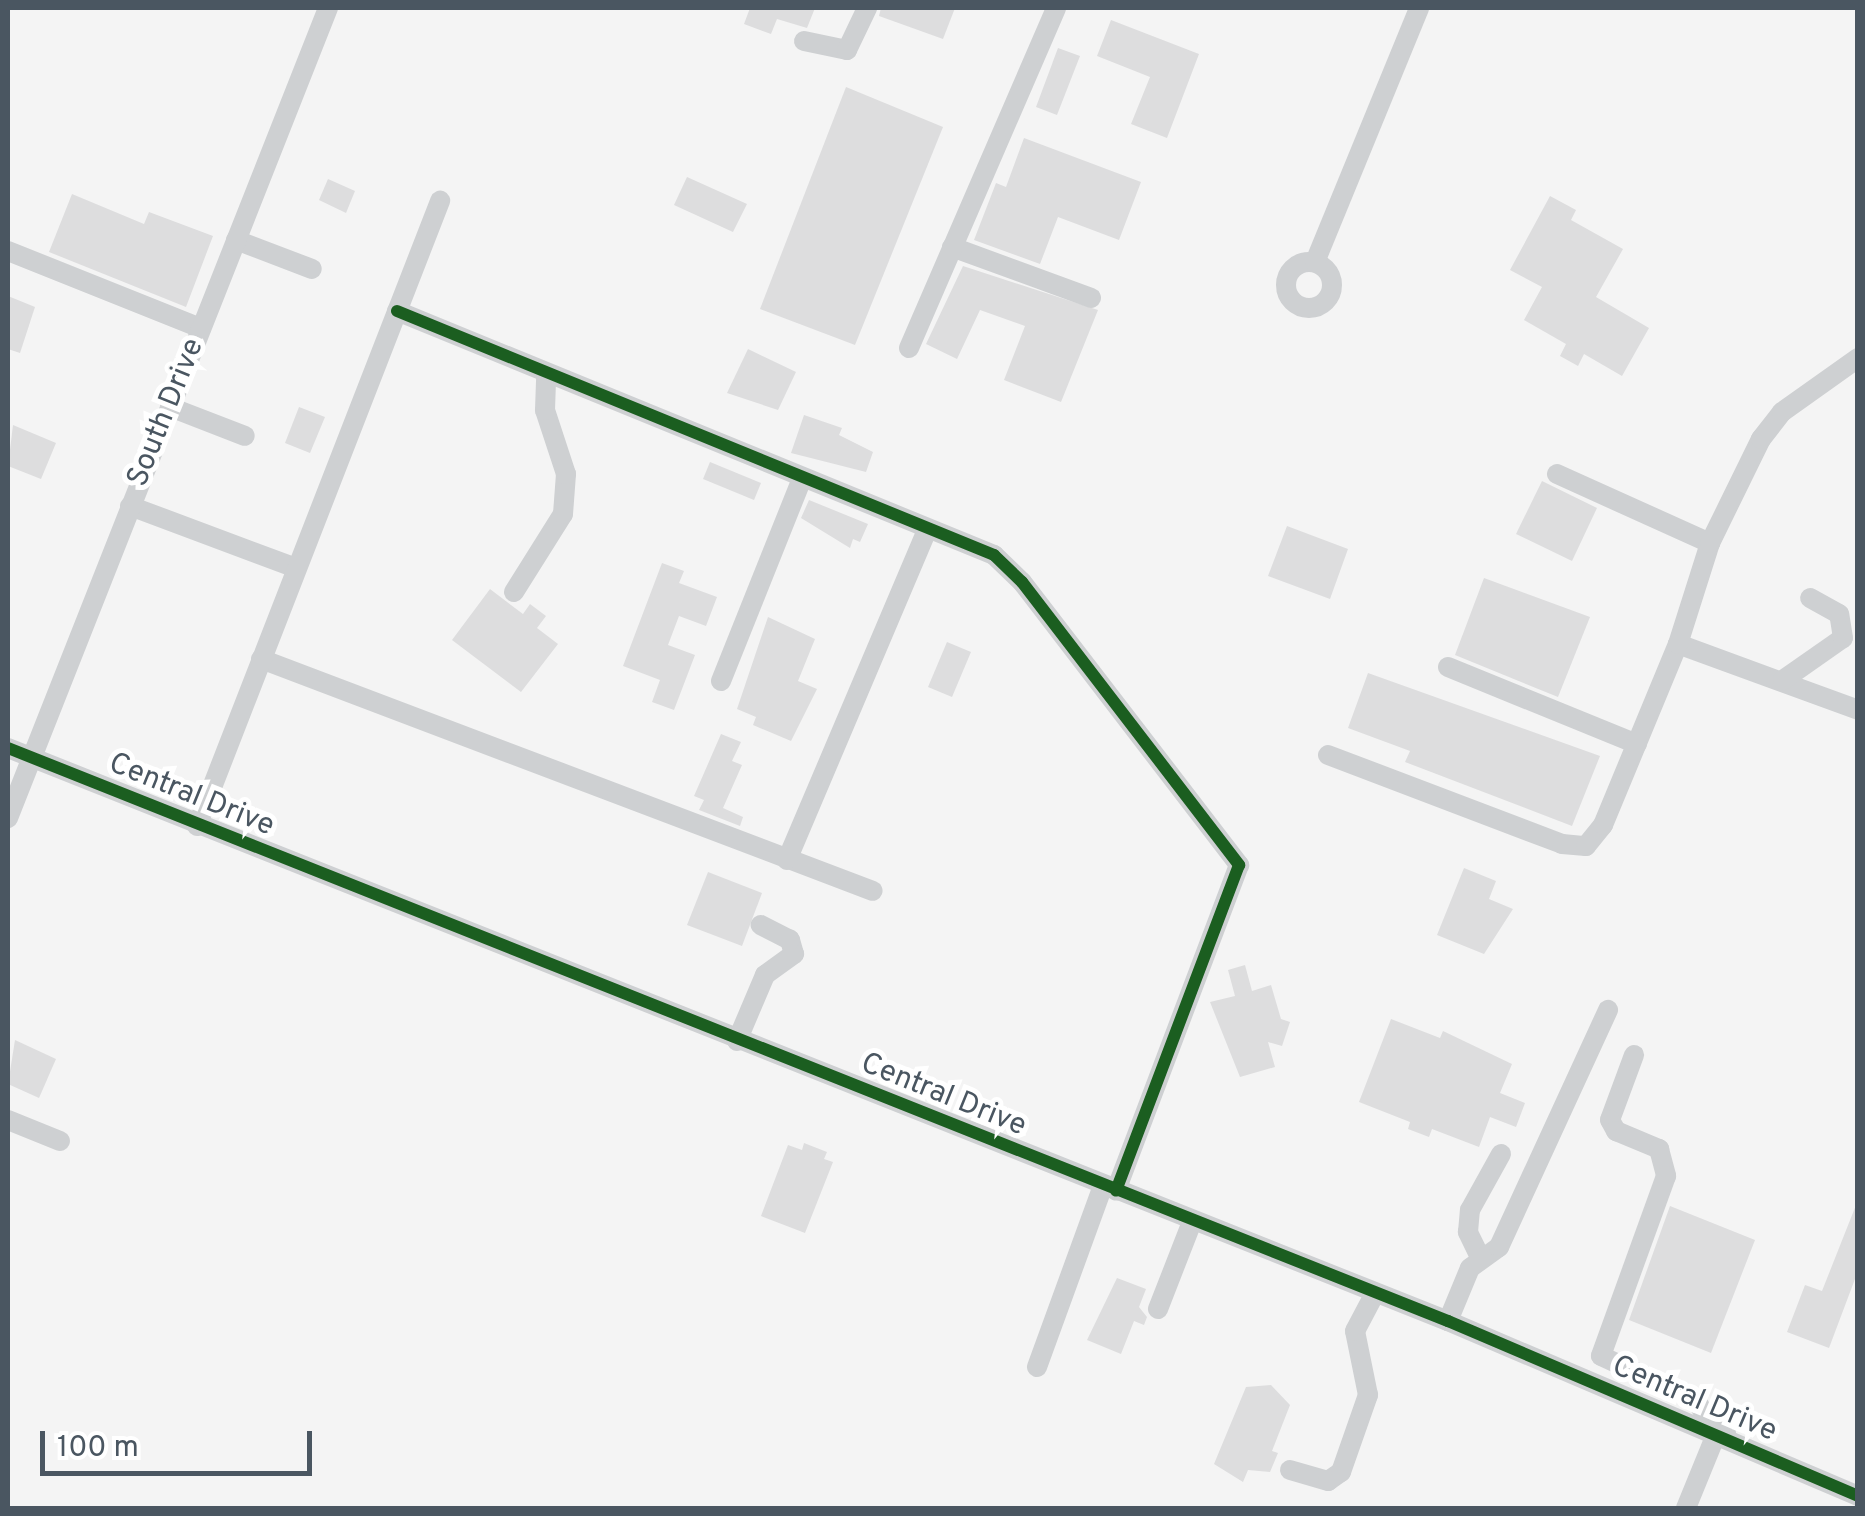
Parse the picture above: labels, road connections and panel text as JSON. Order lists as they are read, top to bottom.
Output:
{
  "streets": {
    "street": ["South Drive", "Central Drive"]
  },
  "crossings": [
    ["South Drive", "Central Drive"]
  ],
  "scale_bar": "100 m"
}
